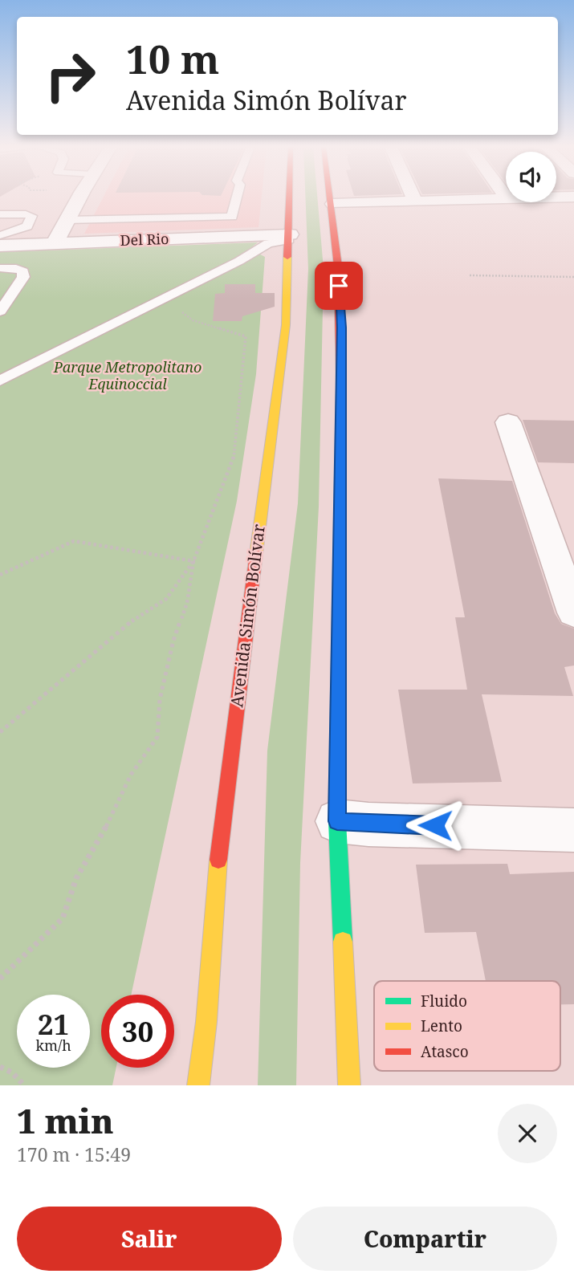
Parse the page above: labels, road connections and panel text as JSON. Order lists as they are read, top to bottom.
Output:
{
  "streets": {
    "highway": ["Avenida Simón Bolívar"],
    "street": ["Del Rio"]
  },
  "crossings": [
    ["Del Rio", "Avenida Simón Bolívar"]
  ],
  "parks": ["Parque Metropolitano Equinoccial"],
  "legend": ["Fluido", "Lento", "Atasco"],
  "page": {
    "turn": ["10 m", "Avenida Simón Bolívar"],
    "speed": "21 km/h",
    "limit": "30",
    "heading": ["1 min", "170 m · 15:49"],
    "buttons": ["Salir", "Compartir"]
  }
}
